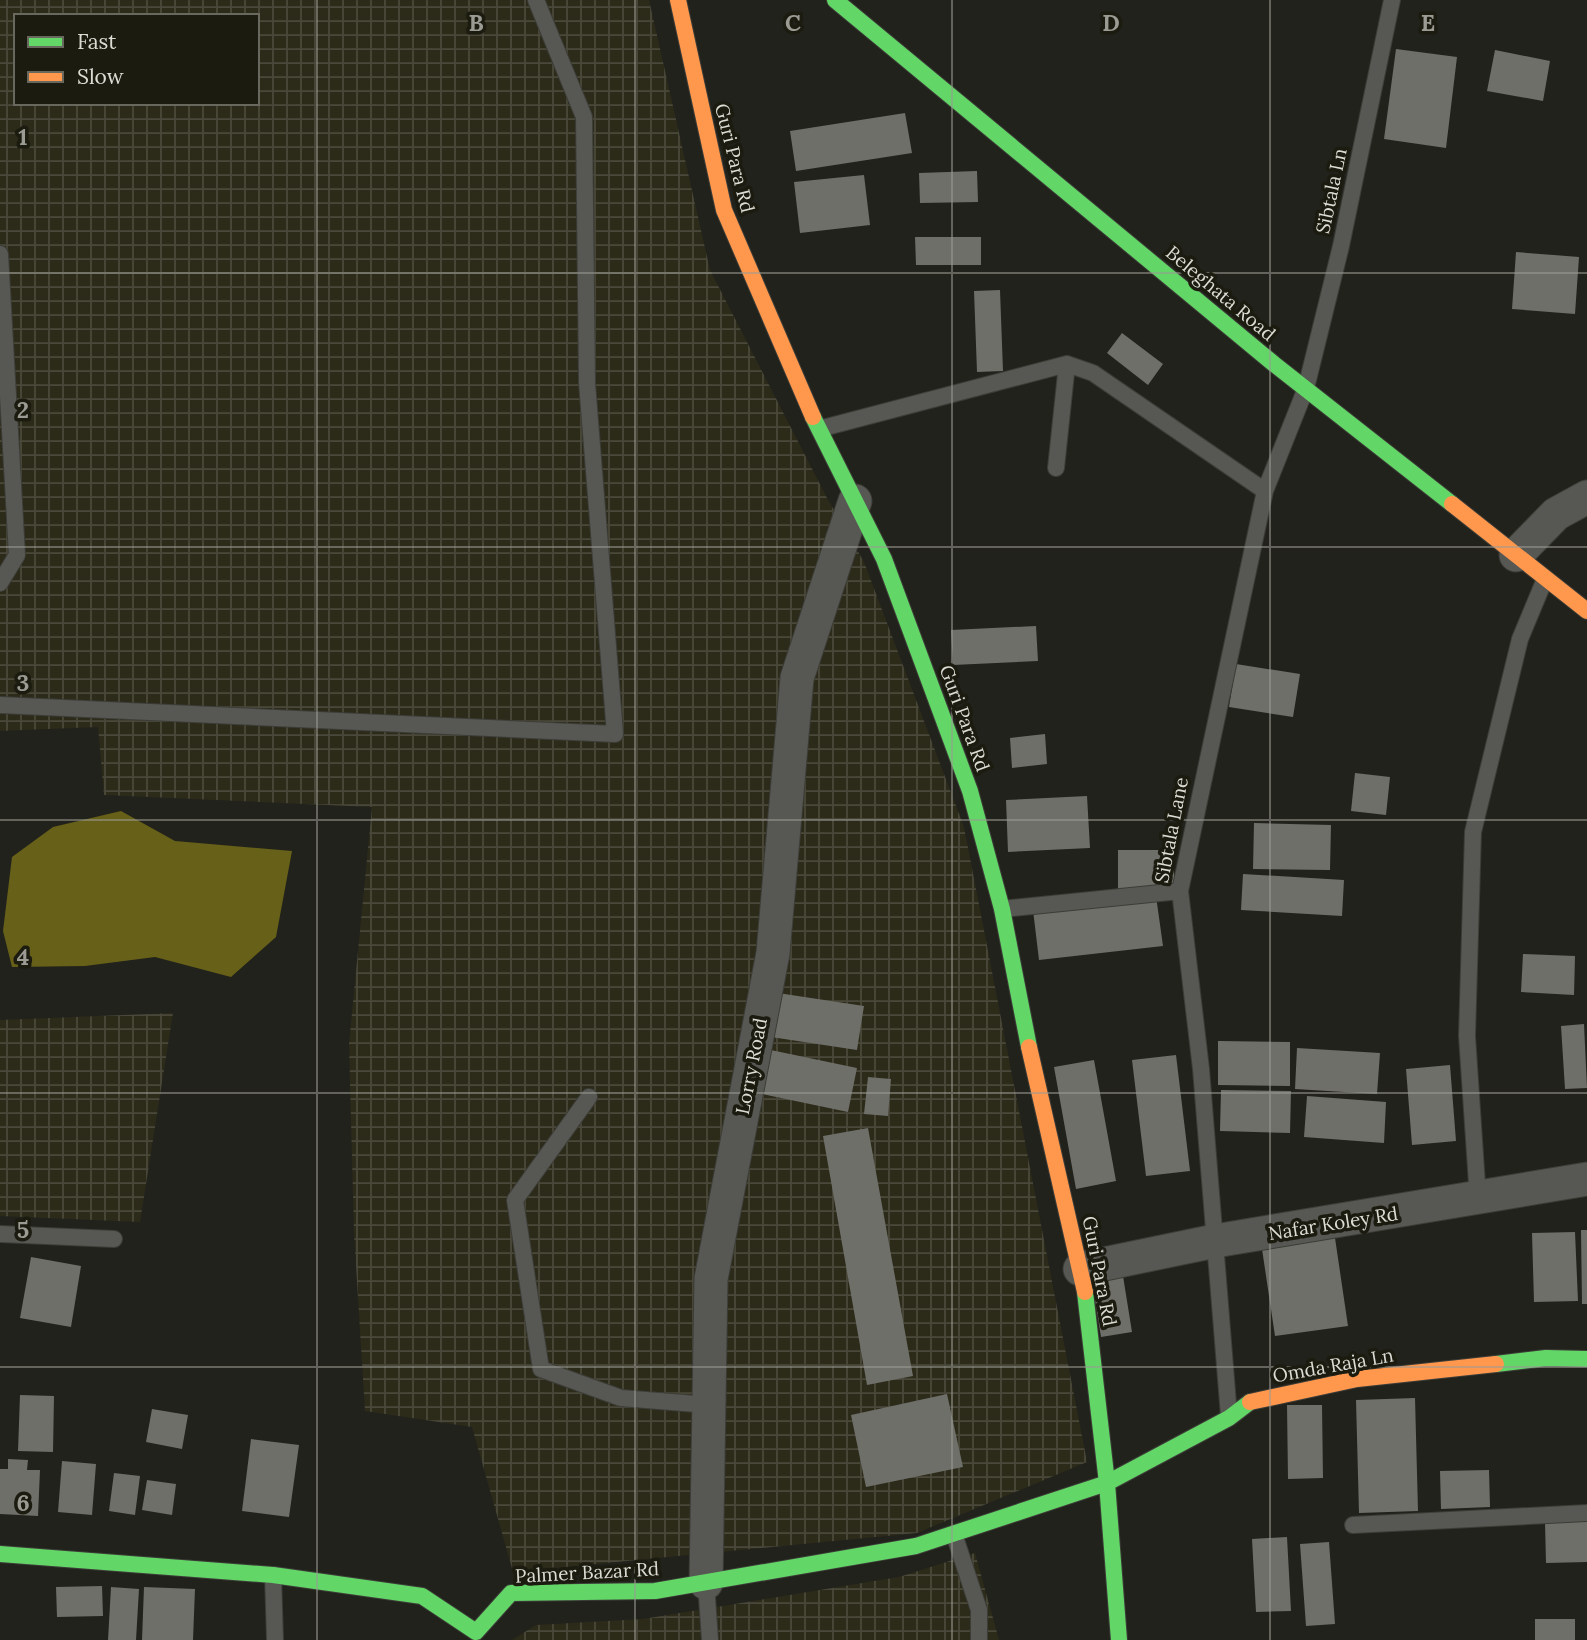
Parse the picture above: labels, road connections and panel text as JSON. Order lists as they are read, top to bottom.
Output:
{
  "streets": {
    "main road": [
      "Guri Para Rd",
      "Beleghata Road",
      "Omda Raja Ln",
      "Palmer Bazar Rd"
    ],
    "street": ["Lorry Road", "Nafar Koley Rd"],
    "lane": ["Sibtala Ln", "Sibtala Lane"]
  },
  "crossings": [
    ["Guri Para Rd", "Lorry Road"],
    ["Guri Para Rd", "Nafar Koley Rd"],
    ["Guri Para Rd", "Omda Raja Ln"],
    ["Guri Para Rd", "Palmer Bazar Rd"],
    ["Sibtala Ln", "Beleghata Road"],
    ["Sibtala Ln", "Sibtala Lane"],
    ["Beleghata Road", "Sibtala Lane"],
    ["Sibtala Lane", "Nafar Koley Rd"],
    ["Sibtala Lane", "Omda Raja Ln"],
    ["Lorry Road", "Palmer Bazar Rd"],
    ["Omda Raja Ln", "Palmer Bazar Rd"]
  ],
  "legend": ["Fast", "Slow"],
  "grid": {
    "columns": [
      "B",
      "C",
      "D",
      "E"
    ],
    "rows": [
      "1",
      "2",
      "3",
      "4",
      "5",
      "6"
    ]
  }
}
